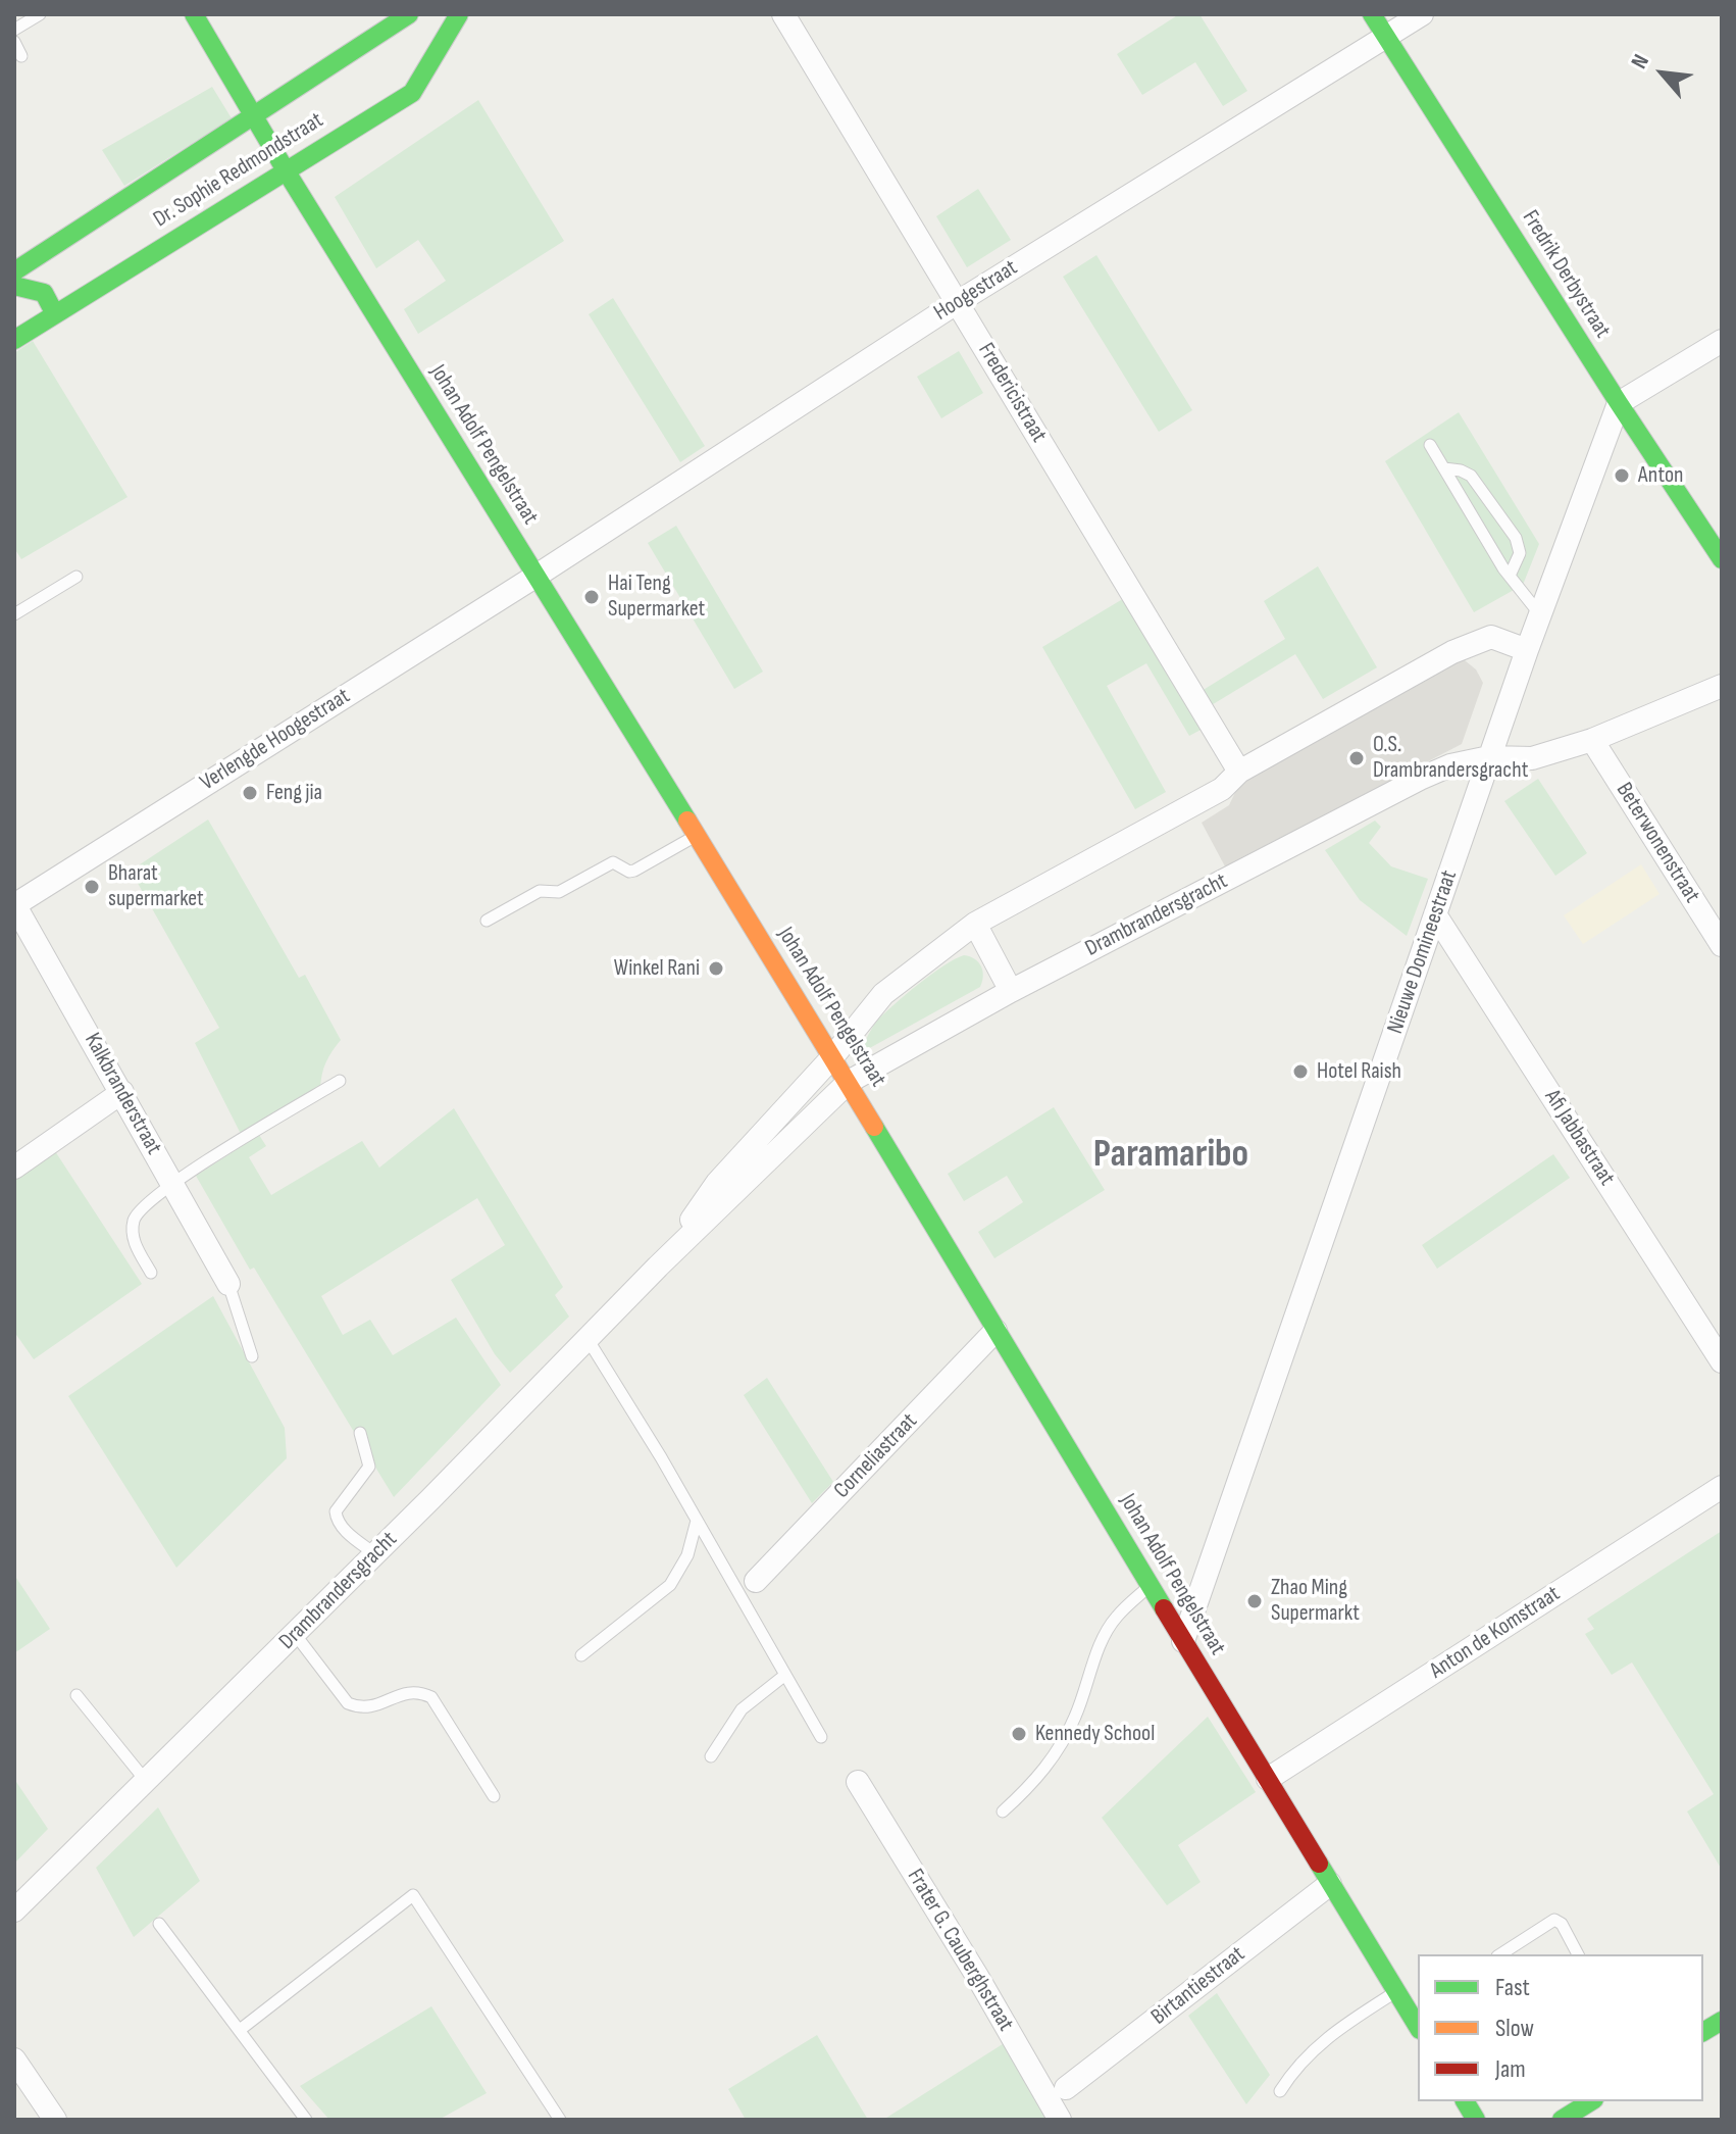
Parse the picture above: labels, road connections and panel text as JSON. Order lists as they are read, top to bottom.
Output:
{
  "streets": {
    "main road": ["Dr. Sophie Redmondstraat", "Fredrik Derbystraat", "Johan Adolf Pengelstraat"],
    "street": [
      "Hoogestraat",
      "Fredericistraat",
      "Verlengde Hoogestraat",
      "Beterwonenstraat",
      "Drambrandersgracht",
      "Nieuwe Domineestraat",
      "Kalkbranderstraat",
      "Afi Jabbastraat",
      "Corneliastraat",
      "Anton de Komstraat",
      "Frater G. Cauberghstraat",
      "Birtantiestraat"
    ]
  },
  "crossings": [
    ["Dr. Sophie Redmondstraat", "Johan Adolf Pengelstraat"],
    ["Fredrik Derbystraat", "Hoogestraat"],
    ["Fredrik Derbystraat", "Nieuwe Domineestraat"],
    ["Hoogestraat", "Fredericistraat"],
    ["Hoogestraat", "Johan Adolf Pengelstraat"],
    ["Hoogestraat", "Verlengde Hoogestraat"],
    ["Fredericistraat", "Drambrandersgracht"],
    ["Johan Adolf Pengelstraat", "Verlengde Hoogestraat"],
    ["Johan Adolf Pengelstraat", "Drambrandersgracht"],
    ["Johan Adolf Pengelstraat", "Nieuwe Domineestraat"],
    ["Johan Adolf Pengelstraat", "Corneliastraat"],
    ["Johan Adolf Pengelstraat", "Anton de Komstraat"],
    ["Johan Adolf Pengelstraat", "Birtantiestraat"],
    ["Verlengde Hoogestraat", "Kalkbranderstraat"],
    ["Beterwonenstraat", "Drambrandersgracht"],
    ["Drambrandersgracht", "Nieuwe Domineestraat"],
    ["Nieuwe Domineestraat", "Afi Jabbastraat"]
  ],
  "districts": ["Paramaribo"],
  "places": [
    "Anton",
    "Hai Teng Supermarket",
    "O.S. Drambrandersgracht",
    "Feng jia",
    "Bharat supermarket",
    "Winkel Rani",
    "Hotel Raish",
    "Zhao Ming Supermarkt",
    "Kennedy School"
  ],
  "legend": ["Fast", "Slow", "Jam"],
  "north": "top left"
}
